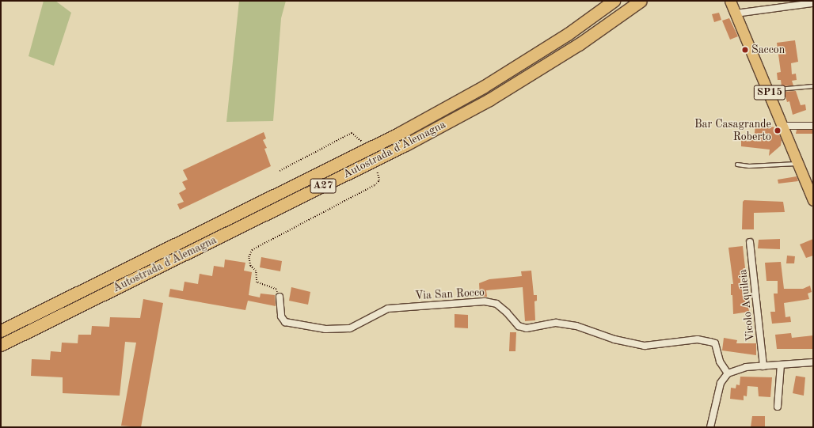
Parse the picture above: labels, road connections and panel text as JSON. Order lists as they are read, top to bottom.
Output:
{
  "streets": {
    "highway": ["Autostrada d'Alemagna", "A27"],
    "main road": ["SP15"],
    "street": ["Via San Rocco", "Vicolo Aquileia"]
  },
  "places": ["Saccon", "Bar Casagrande Roberto"]
}
